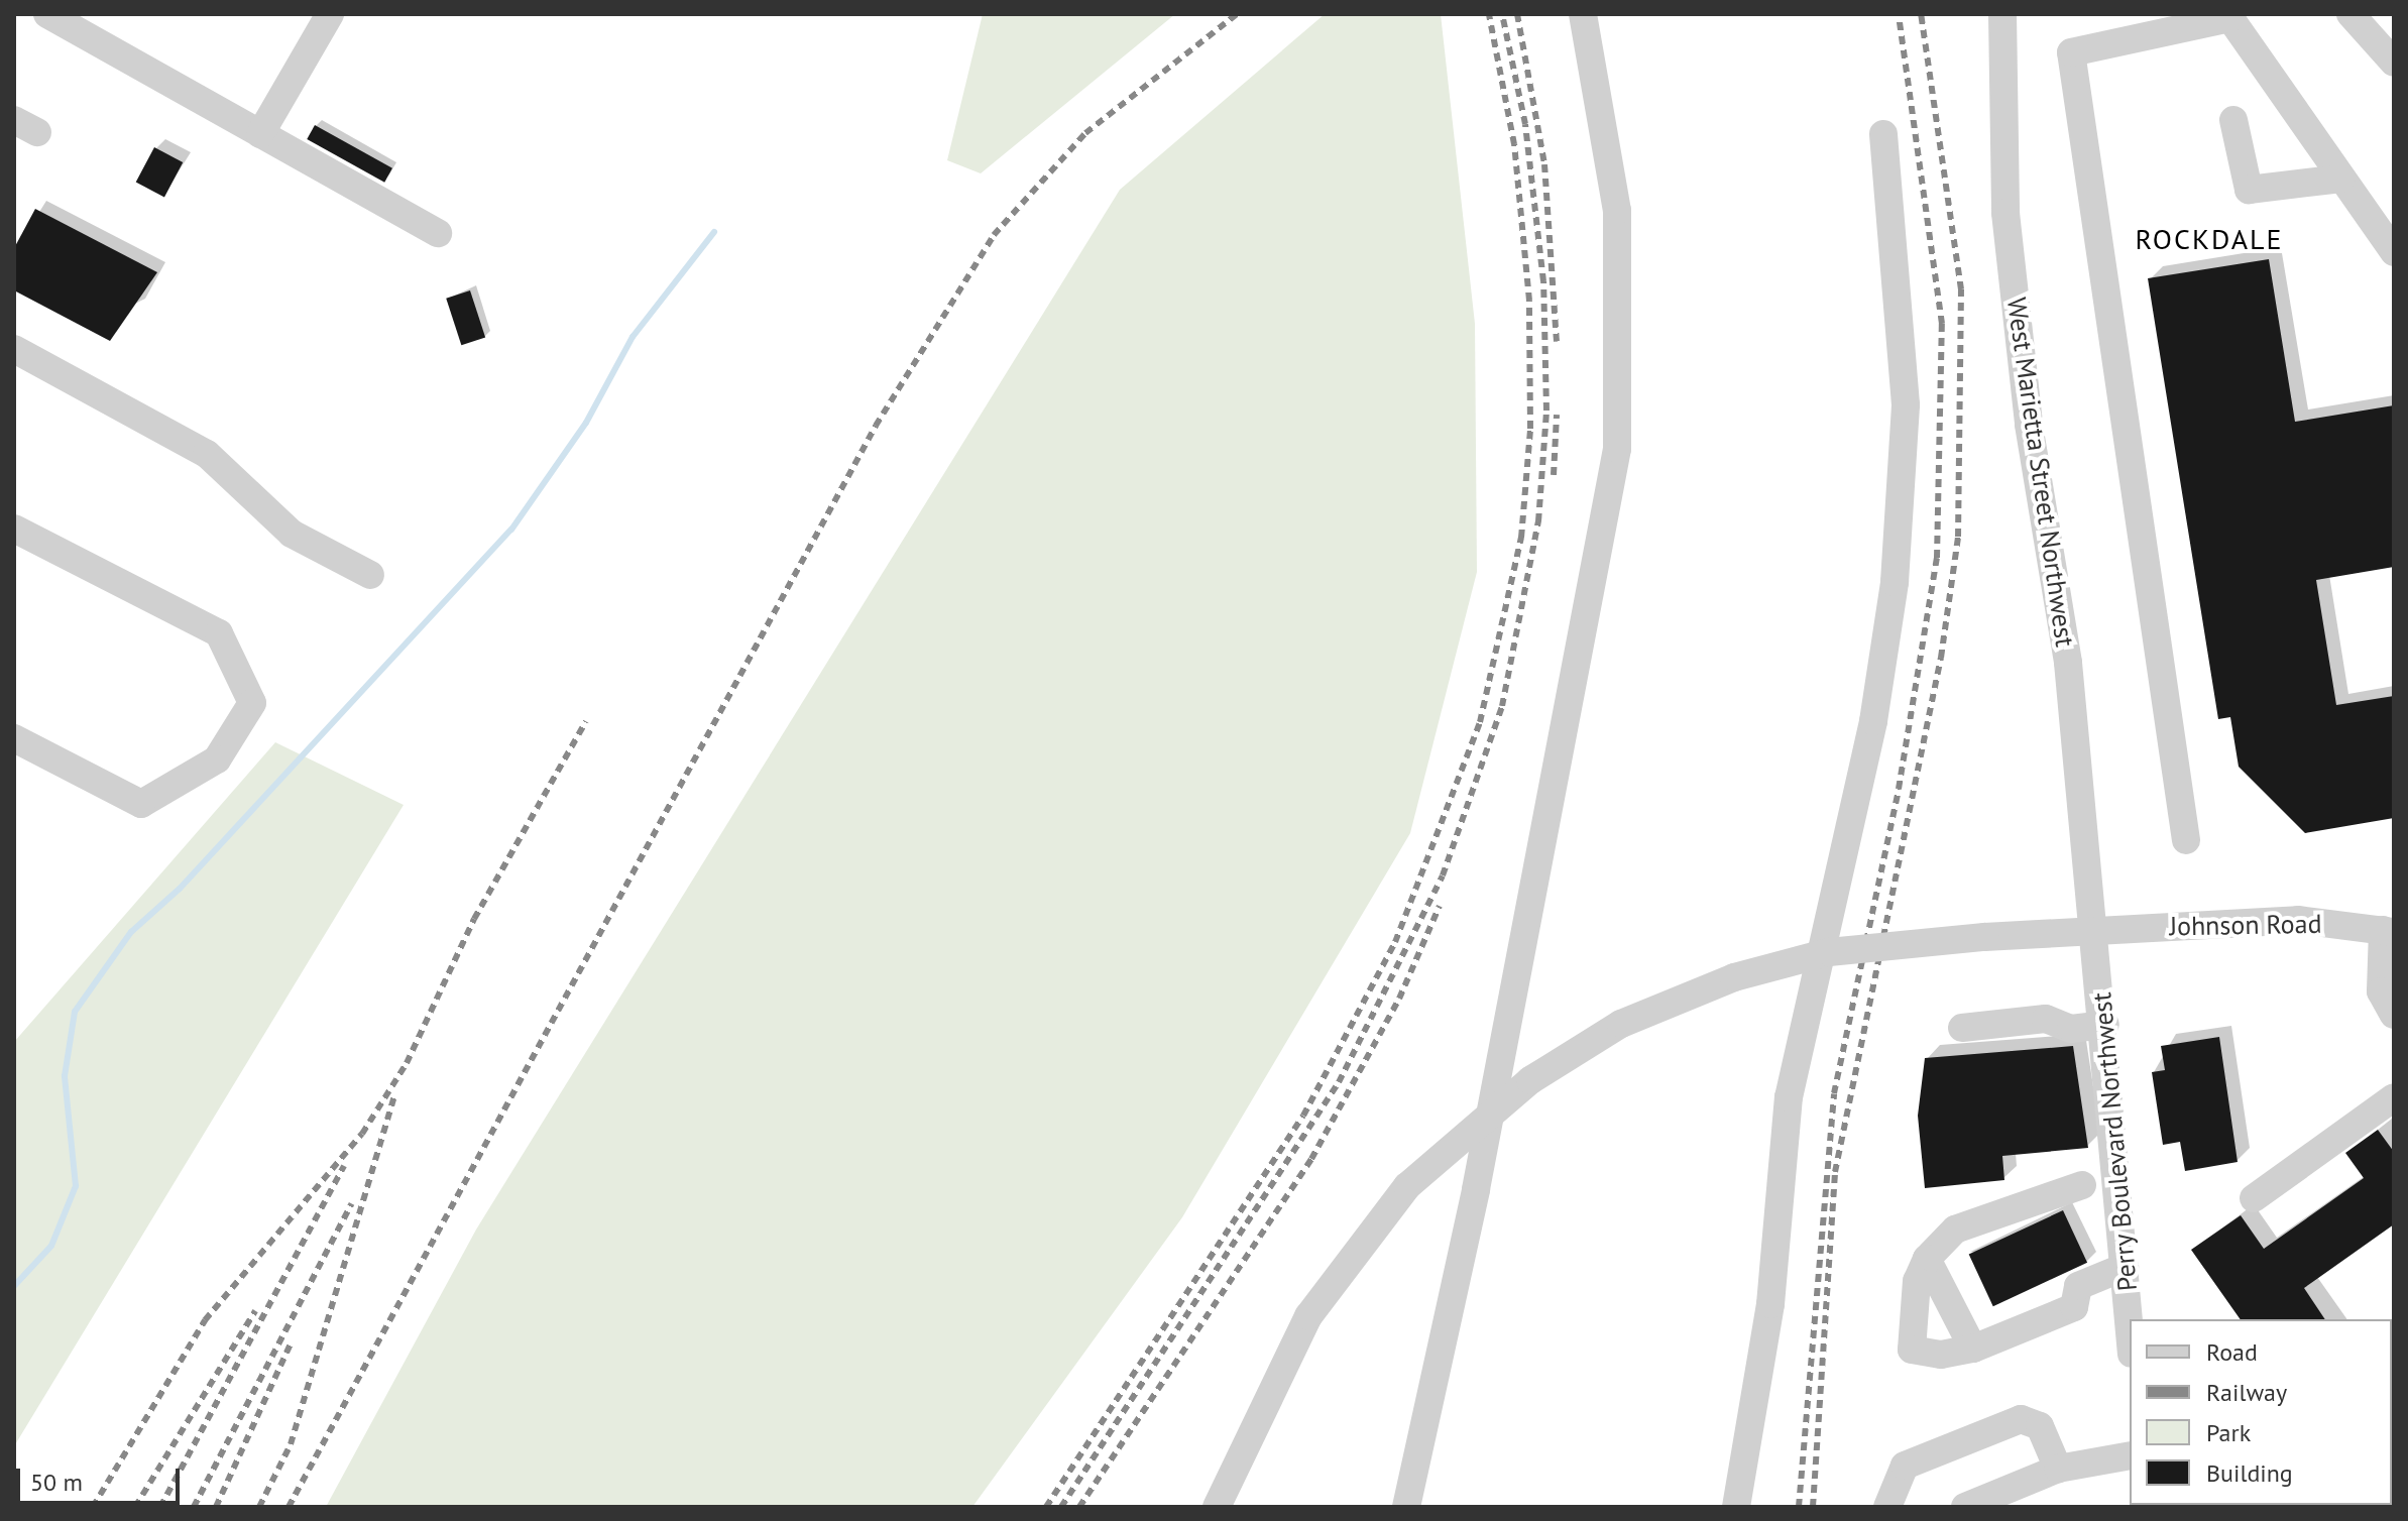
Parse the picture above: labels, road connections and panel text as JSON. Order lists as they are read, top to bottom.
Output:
{
  "streets": {
    "street": ["West Marietta Street Northwest", "Johnson Road", "Perry Boulevard Northwest"]
  },
  "crossings": [
    ["West Marietta Street Northwest", "Johnson Road"],
    ["West Marietta Street Northwest", "Perry Boulevard Northwest"],
    ["Johnson Road", "Perry Boulevard Northwest"]
  ],
  "districts": ["ROCKDALE"],
  "legend": [
    "Road",
    "Railway",
    "Park",
    "Building"
  ],
  "scale_bar": "50 m"
}
